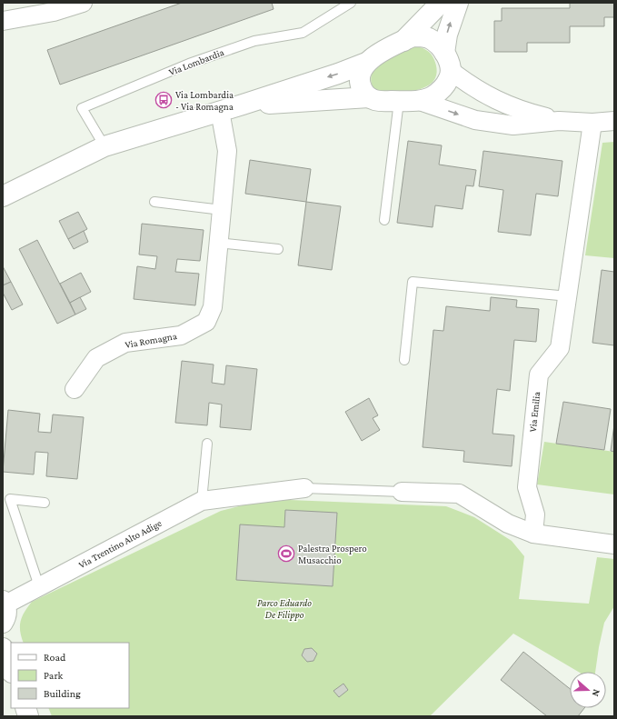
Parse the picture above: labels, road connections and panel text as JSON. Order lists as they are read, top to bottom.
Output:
{
  "streets": {
    "street": ["Via Romagna", "Via Emilia", "Via Trentino Alto Adige"],
    "lane": ["Via Lombardia"]
  },
  "parks": ["Parco Eduardo De Filippo"],
  "places": {
    "bus stop": ["Via Lombardia - Via Romagna"],
    "sports": ["Palestra Prospero Musacchio"]
  },
  "legend": ["Road", "Park", "Building"],
  "north": "right"
}
